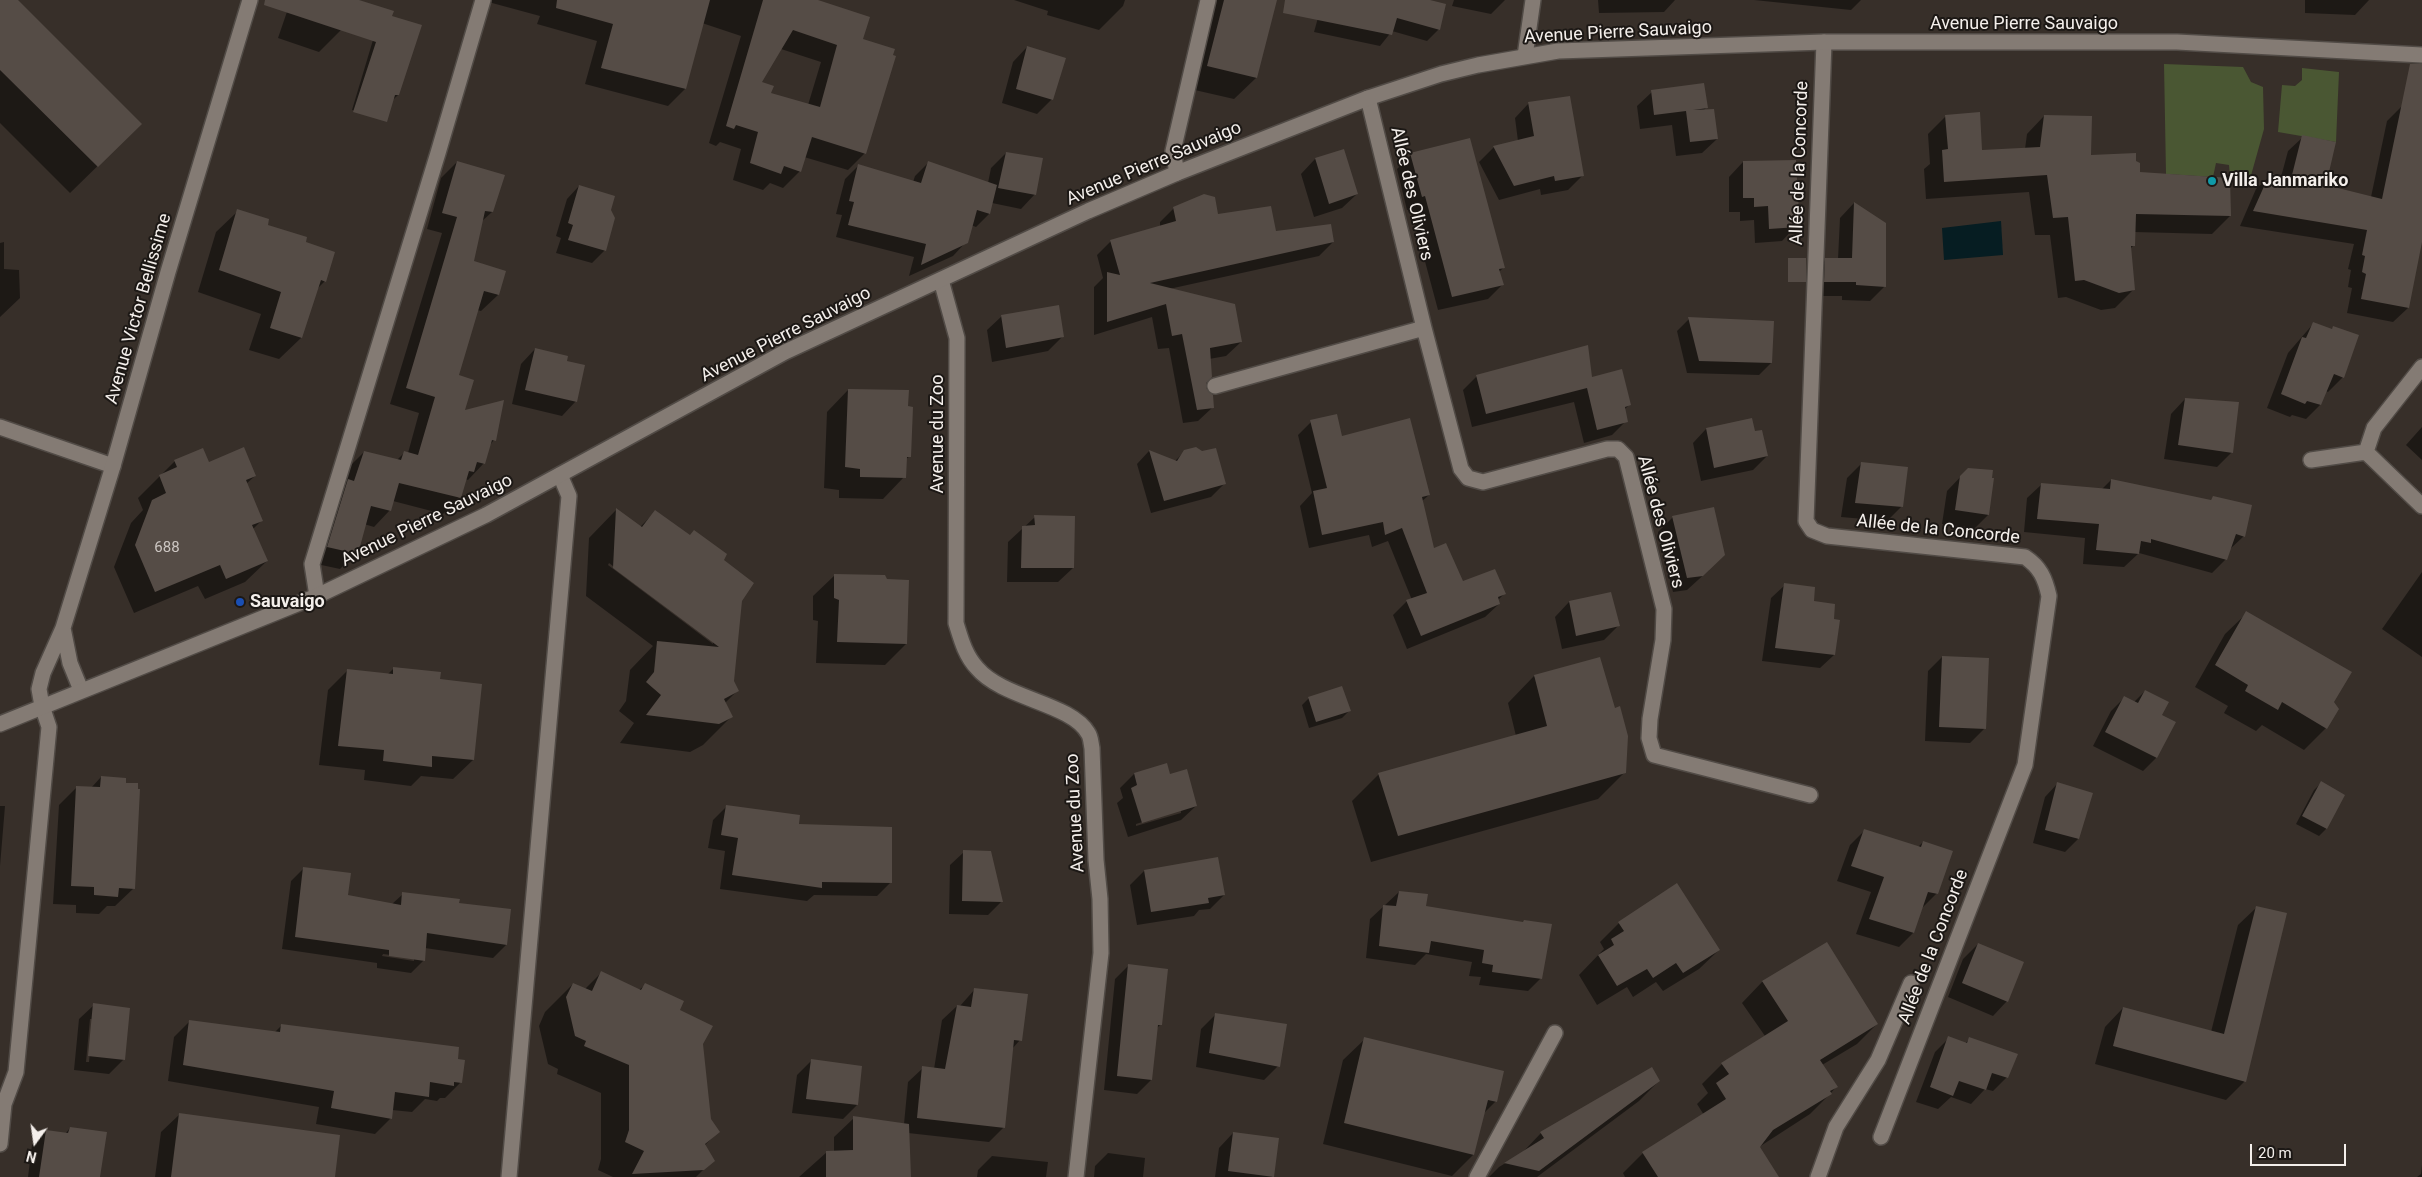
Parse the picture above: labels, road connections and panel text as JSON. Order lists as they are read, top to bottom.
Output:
{
  "streets": {
    "street": [
      "Avenue Pierre Sauvaigo",
      "Allée de la Concorde",
      "Allée des Oliviers",
      "Avenue Victor Bellissime",
      "Avenue du Zoo"
    ]
  },
  "crossings": [
    ["Avenue Pierre Sauvaigo", "Allée de la Concorde"],
    ["Avenue Pierre Sauvaigo", "Allée des Oliviers"],
    ["Avenue Pierre Sauvaigo", "Avenue Victor Bellissime"],
    ["Avenue Pierre Sauvaigo", "Avenue du Zoo"]
  ],
  "places": ["Villa Janmariko", "Sauvaigo"],
  "house_numbers": ["688"],
  "scale_bar": "20 m",
  "north": "bottom"
}
